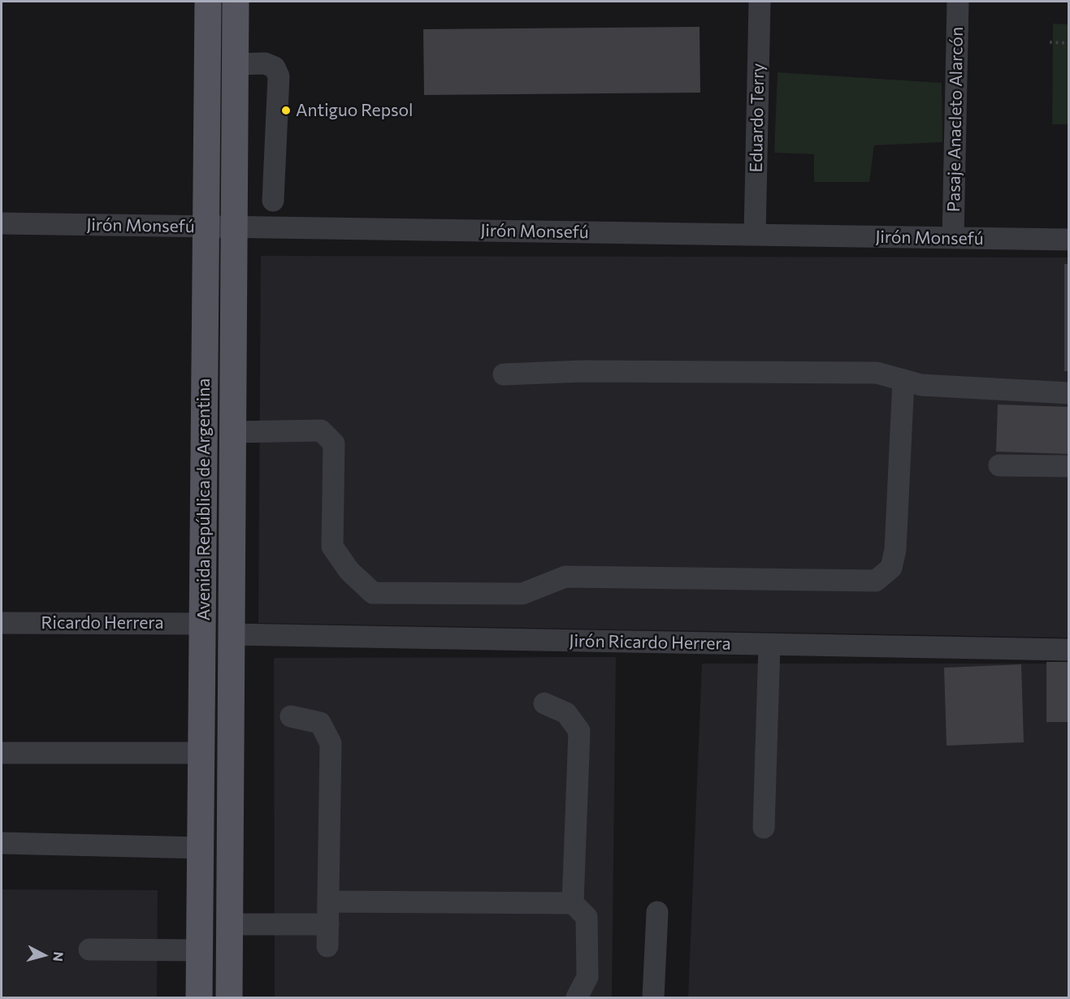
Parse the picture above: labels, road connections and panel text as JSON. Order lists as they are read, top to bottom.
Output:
{
  "streets": {
    "main road": ["Avenida República de Argentina"],
    "street": [
      "Eduardo Terry",
      "Pasaje Anacleto Alarcón",
      "Jirón Monsefú",
      "Ricardo Herrera",
      "Jirón Ricardo Herrera"
    ]
  },
  "crossings": [
    ["Eduardo Terry", "Jirón Monsefú"],
    ["Pasaje Anacleto Alarcón", "Jirón Monsefú"],
    ["Jirón Monsefú", "Avenida República de Argentina"],
    ["Avenida República de Argentina", "Ricardo Herrera"],
    ["Avenida República de Argentina", "Jirón Ricardo Herrera"]
  ],
  "places": ["Antiguo Repsol"],
  "north": "right"
}
